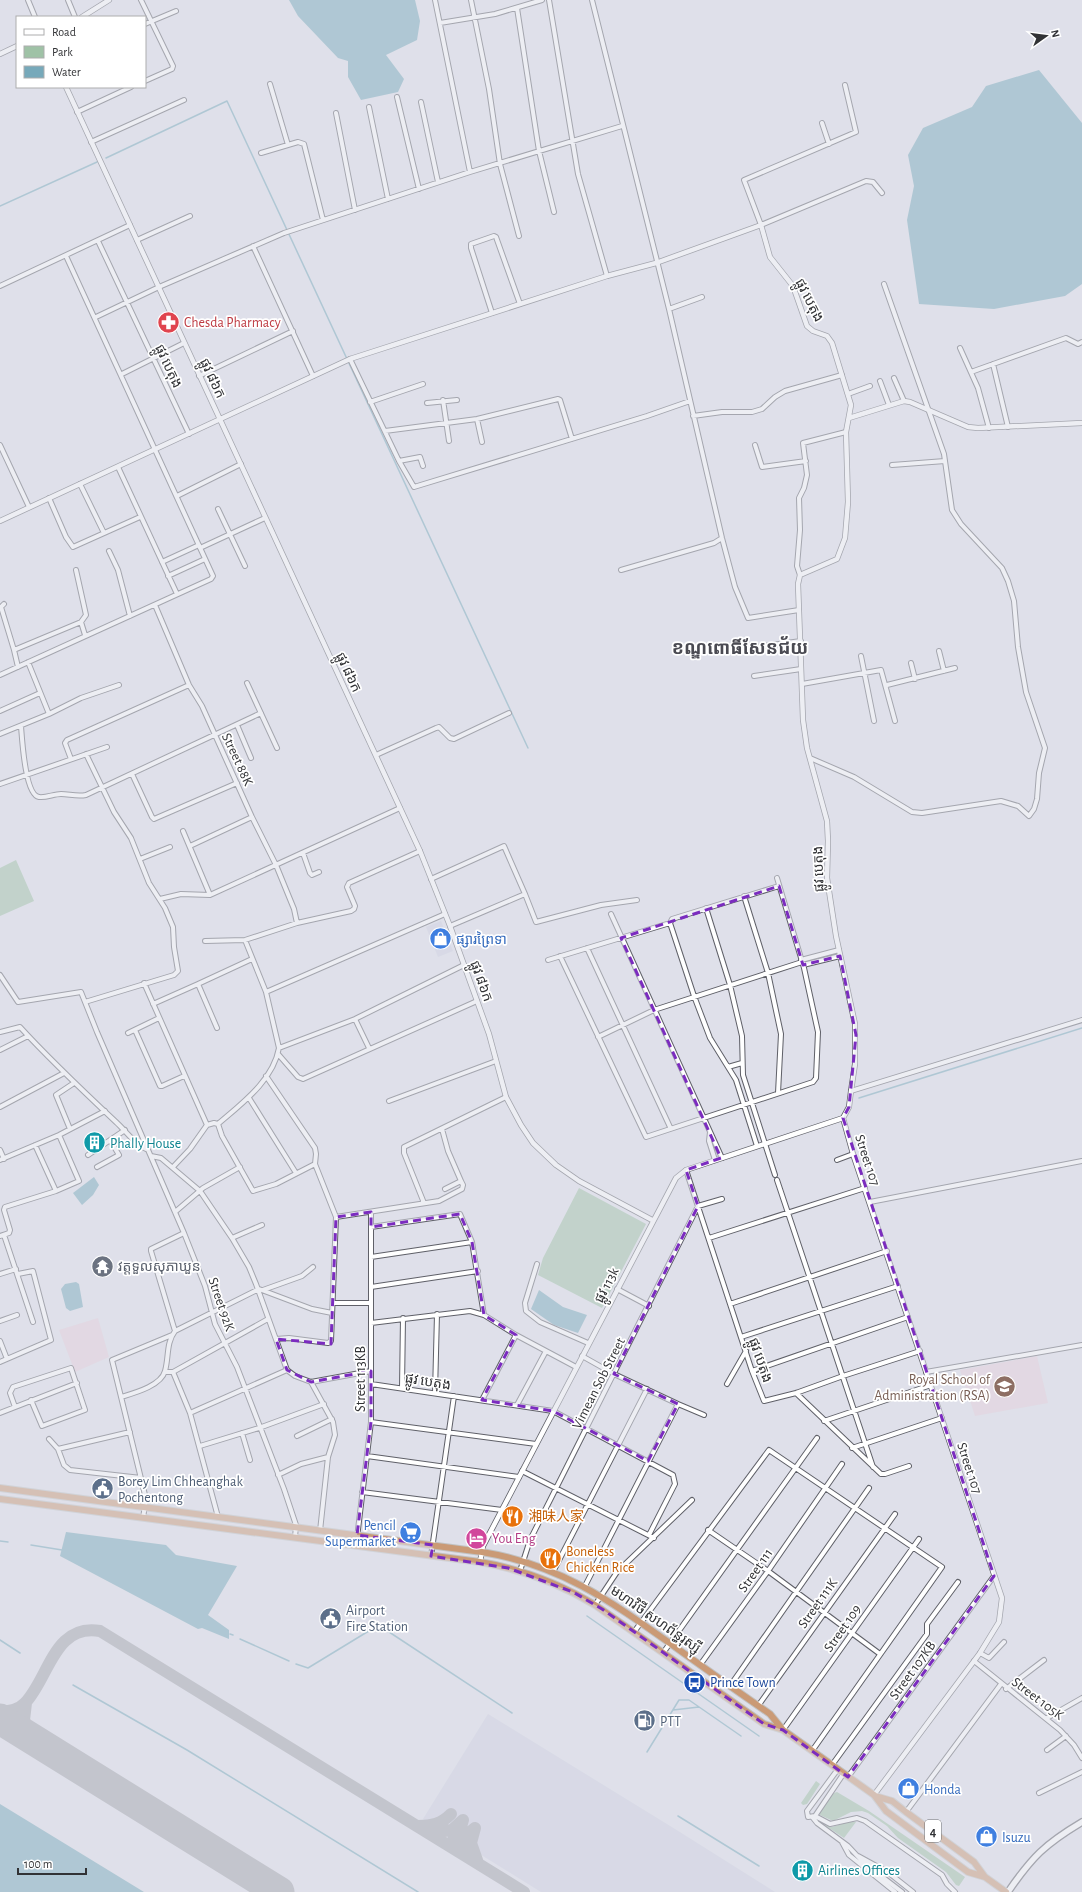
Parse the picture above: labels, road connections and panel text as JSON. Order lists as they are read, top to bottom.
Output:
{
  "streets": {
    "highway": ["មហាវិថី សហព័ន្ធរុស្ស៊ី", "4"],
    "street": [
      "ផ្លូវ បេតុង",
      "ផ្លូវ ៨៦ក",
      "Street 88K",
      "Street 107",
      "ផ្លូវ 113k",
      "Street 92K",
      "Street 113KB",
      "Vimean Sob Street",
      "Street 111",
      "Street 111K",
      "Street 109",
      "Street 107KB",
      "Street 105K"
    ]
  },
  "crossings": [
    ["ផ្លូវ បេតុង", "Street 107"],
    ["ផ្លូវ បេតុង", "ផ្លូវ 113k"],
    ["ផ្លូវ បេតុង", "Street 113KB"],
    ["ផ្លូវ បេតុង", "Vimean Sob Street"],
    ["ផ្លូវ ៨៦ក", "ផ្លូវ 113k"],
    ["Street 107", "ផ្លូវ 113k"],
    ["Street 107", "មហាវិថី សហព័ន្ធរុស្ស៊ី"],
    ["Street 107", "Street 107KB"],
    ["Street 107", "Street 105K"],
    ["ផ្លូវ 113k", "មហាវិថី សហព័ន្ធរុស្ស៊ី"],
    ["Street 92K", "មហាវិថី សហព័ន្ធរុស្ស៊ី"],
    ["Street 113KB", "មហាវិថី សហព័ន្ធរុស្ស៊ី"],
    ["Vimean Sob Street", "មហាវិថី សហព័ន្ធរុស្ស៊ី"],
    ["Street 111", "មហាវិថី សហព័ន្ធរុស្ស៊ី"],
    ["Street 111K", "មហាវិថី សហព័ន្ធរុស្ស៊ី"],
    ["មហាវិថី សហព័ន្ធរុស្ស៊ី", "Street 109"],
    ["មហាវិថី សហព័ន្ធរុស្ស៊ី", "Street 107KB"]
  ],
  "districts": ["ខណ្ឌពោធិ៍សែនជ័យ"],
  "places": {
    "pharmacy": ["Chesda Pharmacy"],
    "shop": ["ផ្សារព្រៃទា", "Honda", "Isuzu"],
    "building": ["Phally House", "Airlines Offices"],
    "temple": ["វត្តទួលសុភាឃួន"],
    "school or university": ["Royal School of Administration (RSA)"],
    "public building": ["Borey Lim Chheanghak Pochentong", "Airport Fire Station"],
    "restaurant": ["湘味人家", "Boneless Chicken Rice"],
    "supermarket": ["Pencil Supermarket"],
    "hotel": ["You Eng"],
    "bus stop": ["Prince Town"],
    "fuel station": ["PTT"]
  },
  "legend": ["Road", "Park", "Water"],
  "scale_bar": "100 m",
  "north": "right"
}
